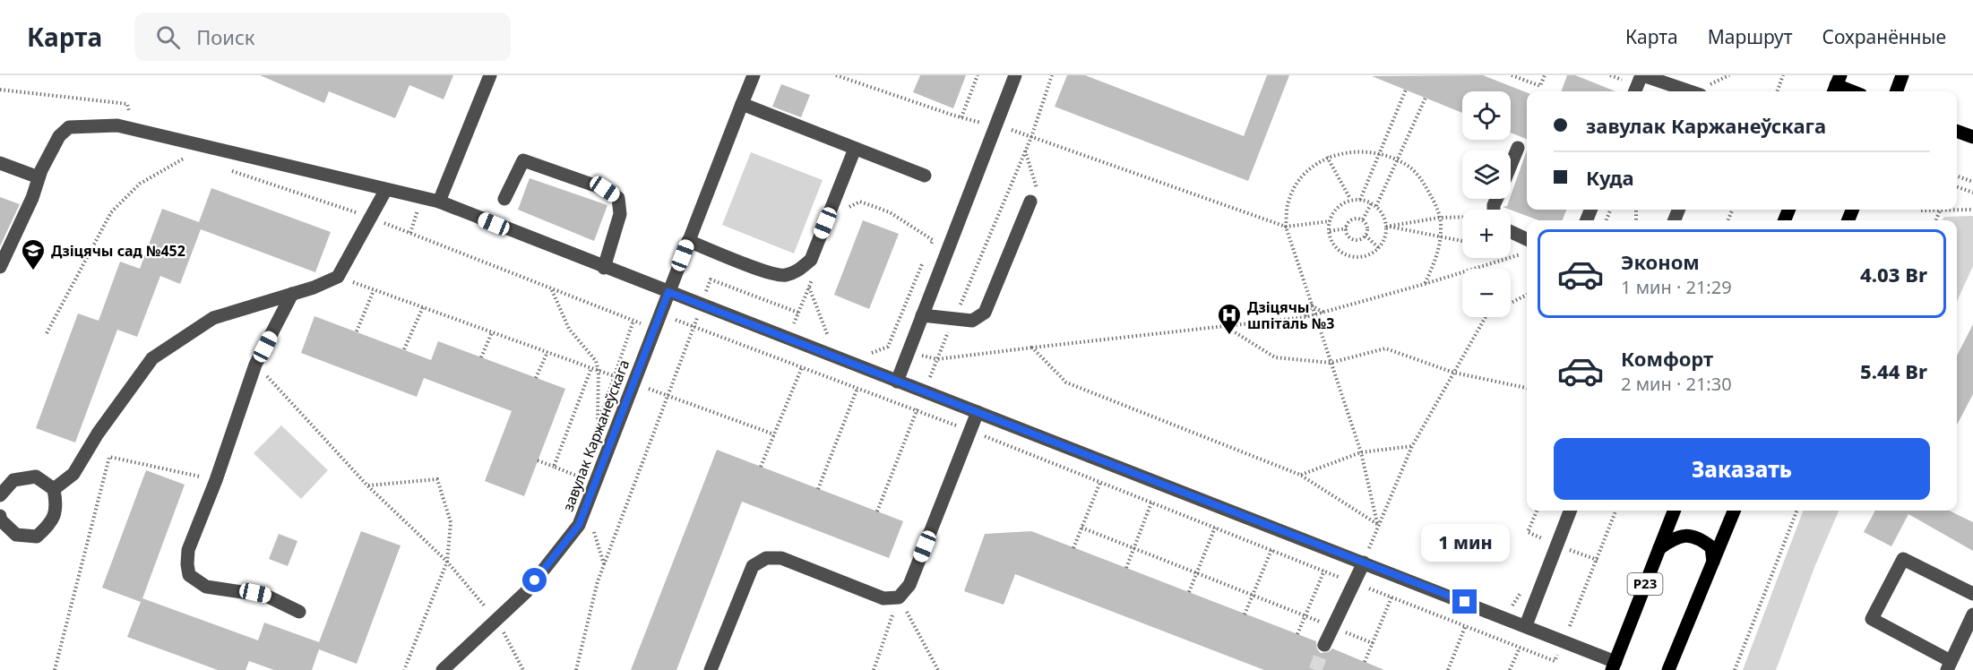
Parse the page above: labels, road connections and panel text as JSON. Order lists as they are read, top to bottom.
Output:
{
  "streets": {
    "main road": ["Р23"],
    "street": ["завулак Каржанеўскага"]
  },
  "places": {
    "school or university": ["Дзіцячы сад №452"],
    "hospital": ["Дзіцячы шпіталь №3"]
  },
  "page": {
    "header": "Карта",
    "search": "Поиск",
    "nav": ["Карта", "Маршрут", "Сохранённые"],
    "map_buttons": ["+", "−"],
    "banner": ["завулак Каржанеўскага", "Куда"],
    "list": [
      {
        "name": "Эконом",
        "note": "1 мин · 21:29",
        "value": "4.03 Br"
      },
      {
        "name": "Комфорт",
        "note": "2 мин · 21:30",
        "value": "5.44 Br"
      }
    ],
    "buttons": "Заказать",
    "bubble": "1 мин"
  }
}
